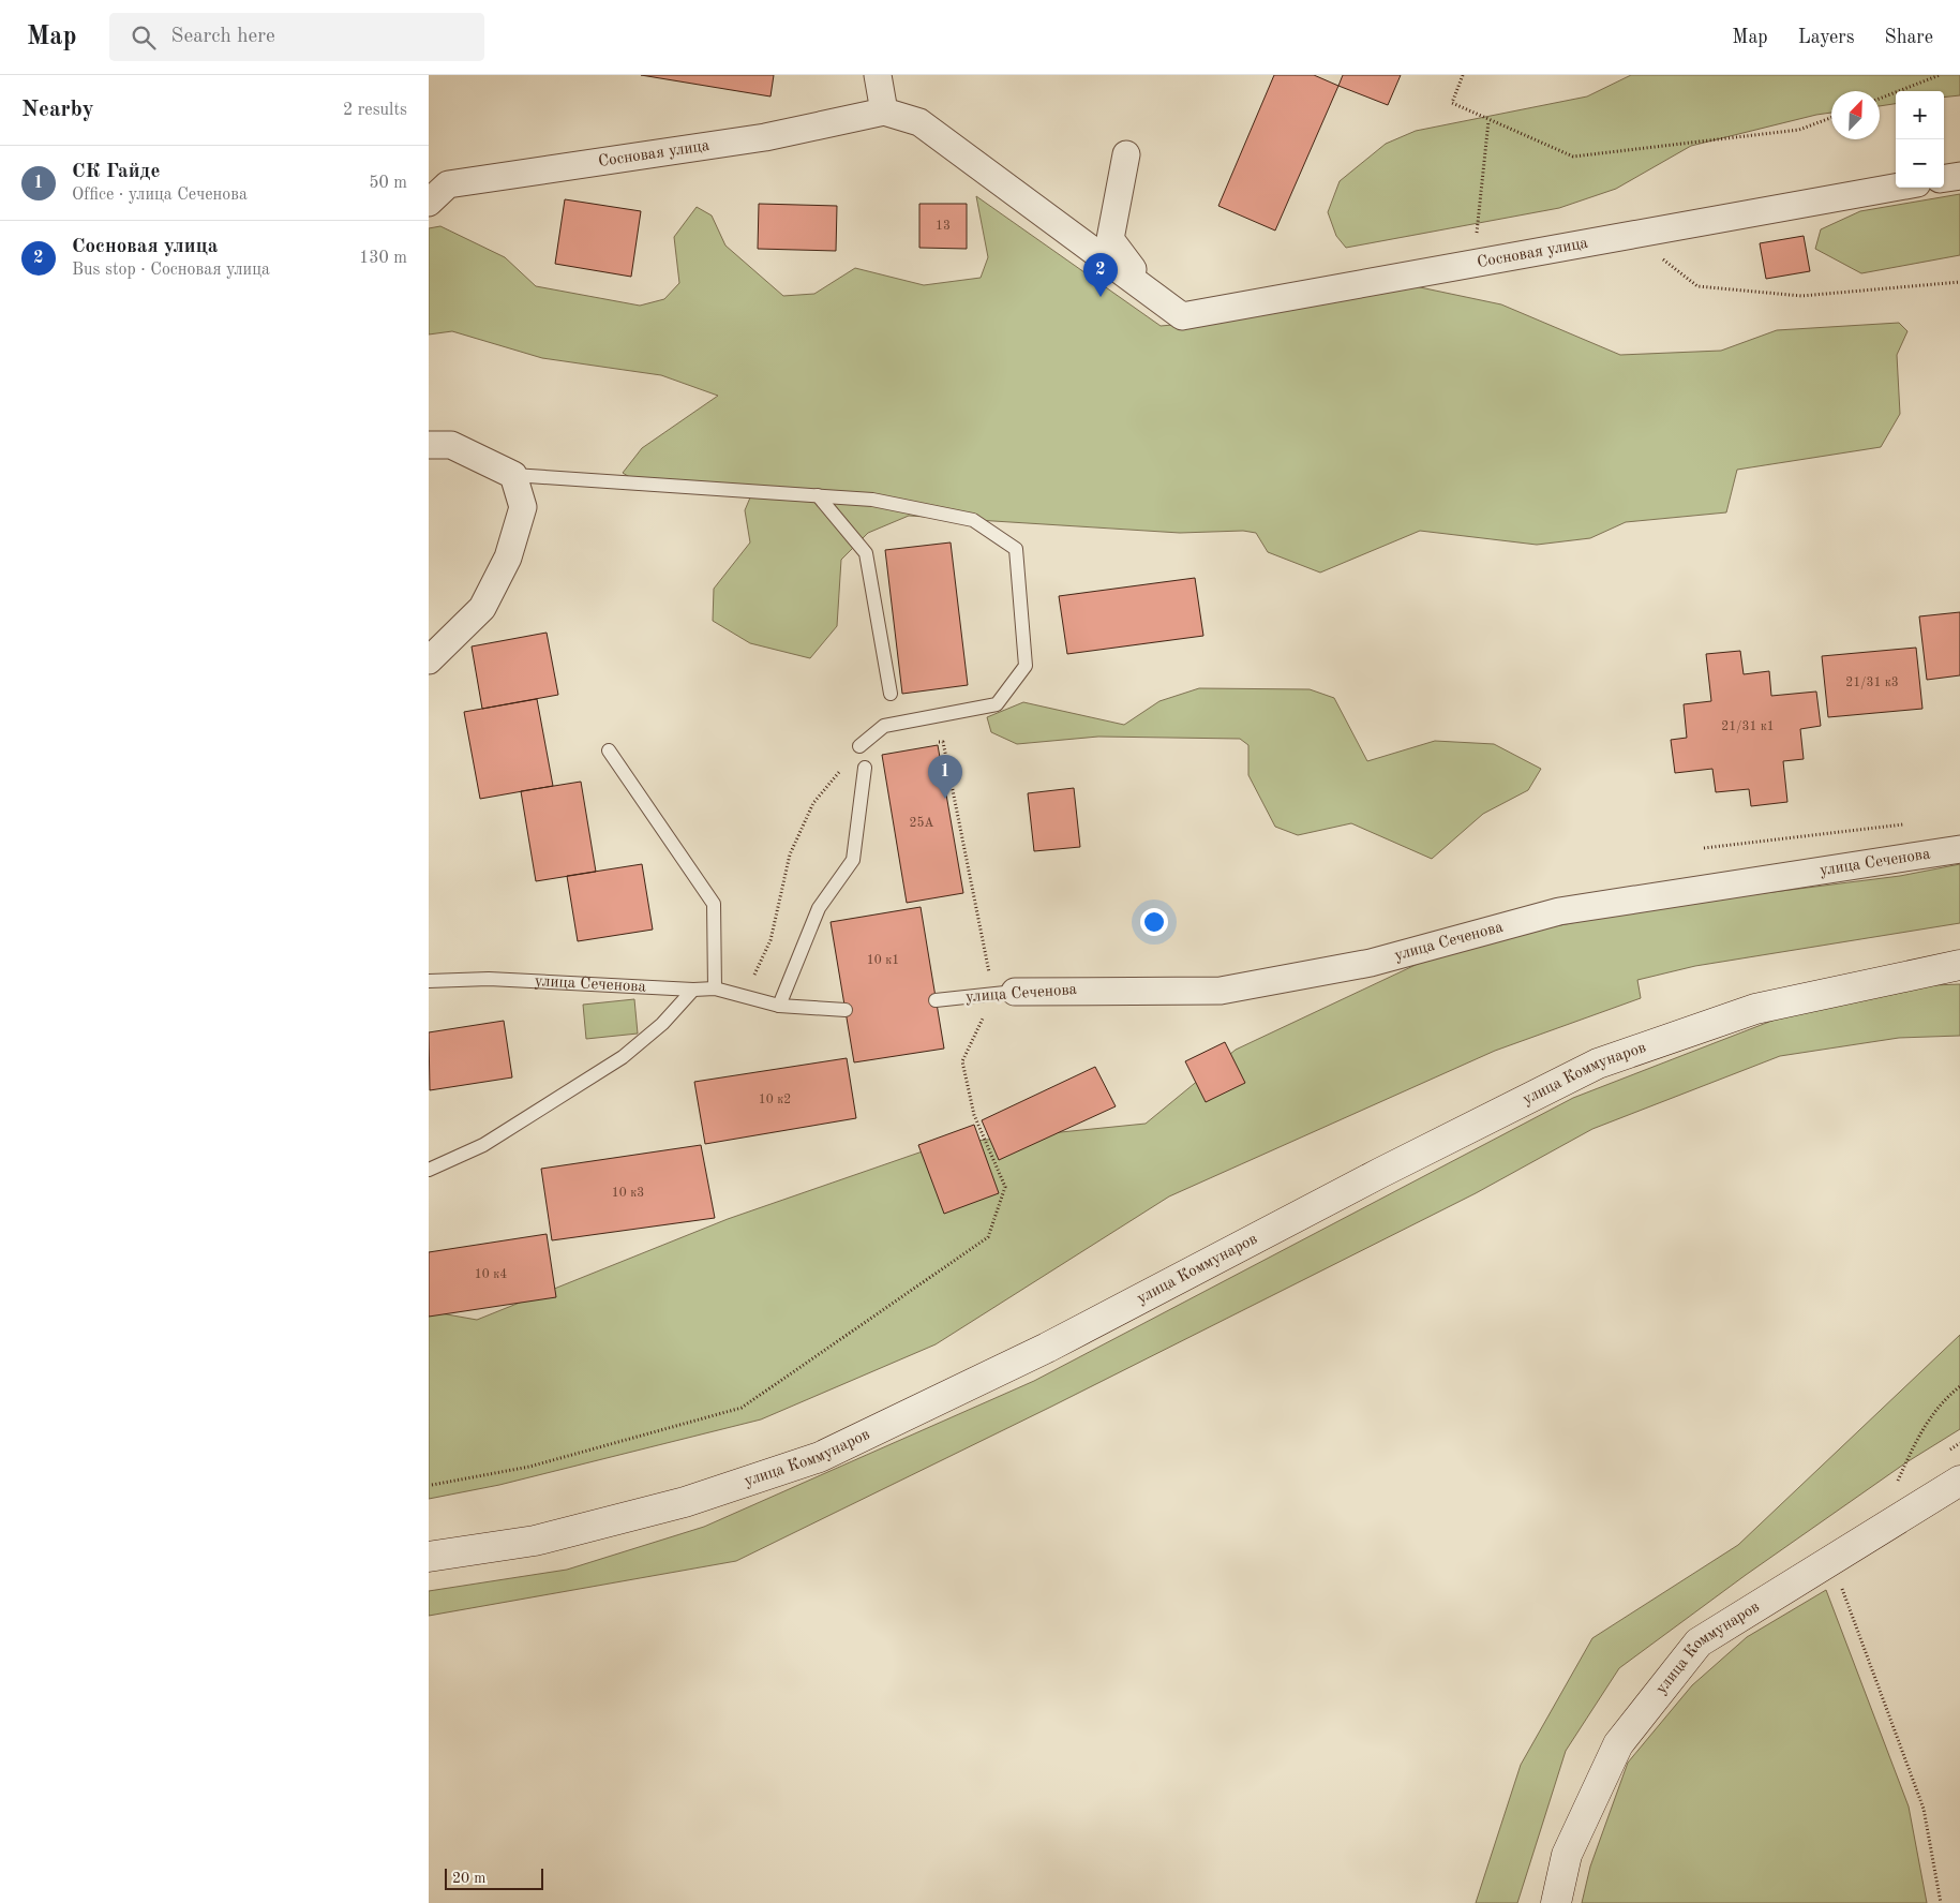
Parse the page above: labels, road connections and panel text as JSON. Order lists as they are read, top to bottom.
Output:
{
  "streets": {
    "main road": ["улица Коммунаров"],
    "street": ["Сосновая улица", "улица Сеченова"]
  },
  "house_numbers": [
    "13",
    "21/31 к3",
    "21/31 к1",
    "25А",
    "10 к1",
    "10 к2",
    "10 к3",
    "10 к4"
  ],
  "scale_bar": "20 m",
  "north": "top right",
  "page": {
    "header": "Map",
    "search": "Search here",
    "nav": ["Map", "Layers", "Share"],
    "heading": ["Nearby", "2 results"],
    "map_buttons": ["+", "−"],
    "list": [
      {
        "mark": "1",
        "name": "СК Гайде",
        "note": "Office · улица Сеченова",
        "value": "50 m"
      },
      {
        "mark": "2",
        "name": "Сосновая улица",
        "note": "Bus stop · Сосновая улица",
        "value": "130 m"
      }
    ],
    "pins": ["2", "1"],
    "scale": "20 m"
  }
}
